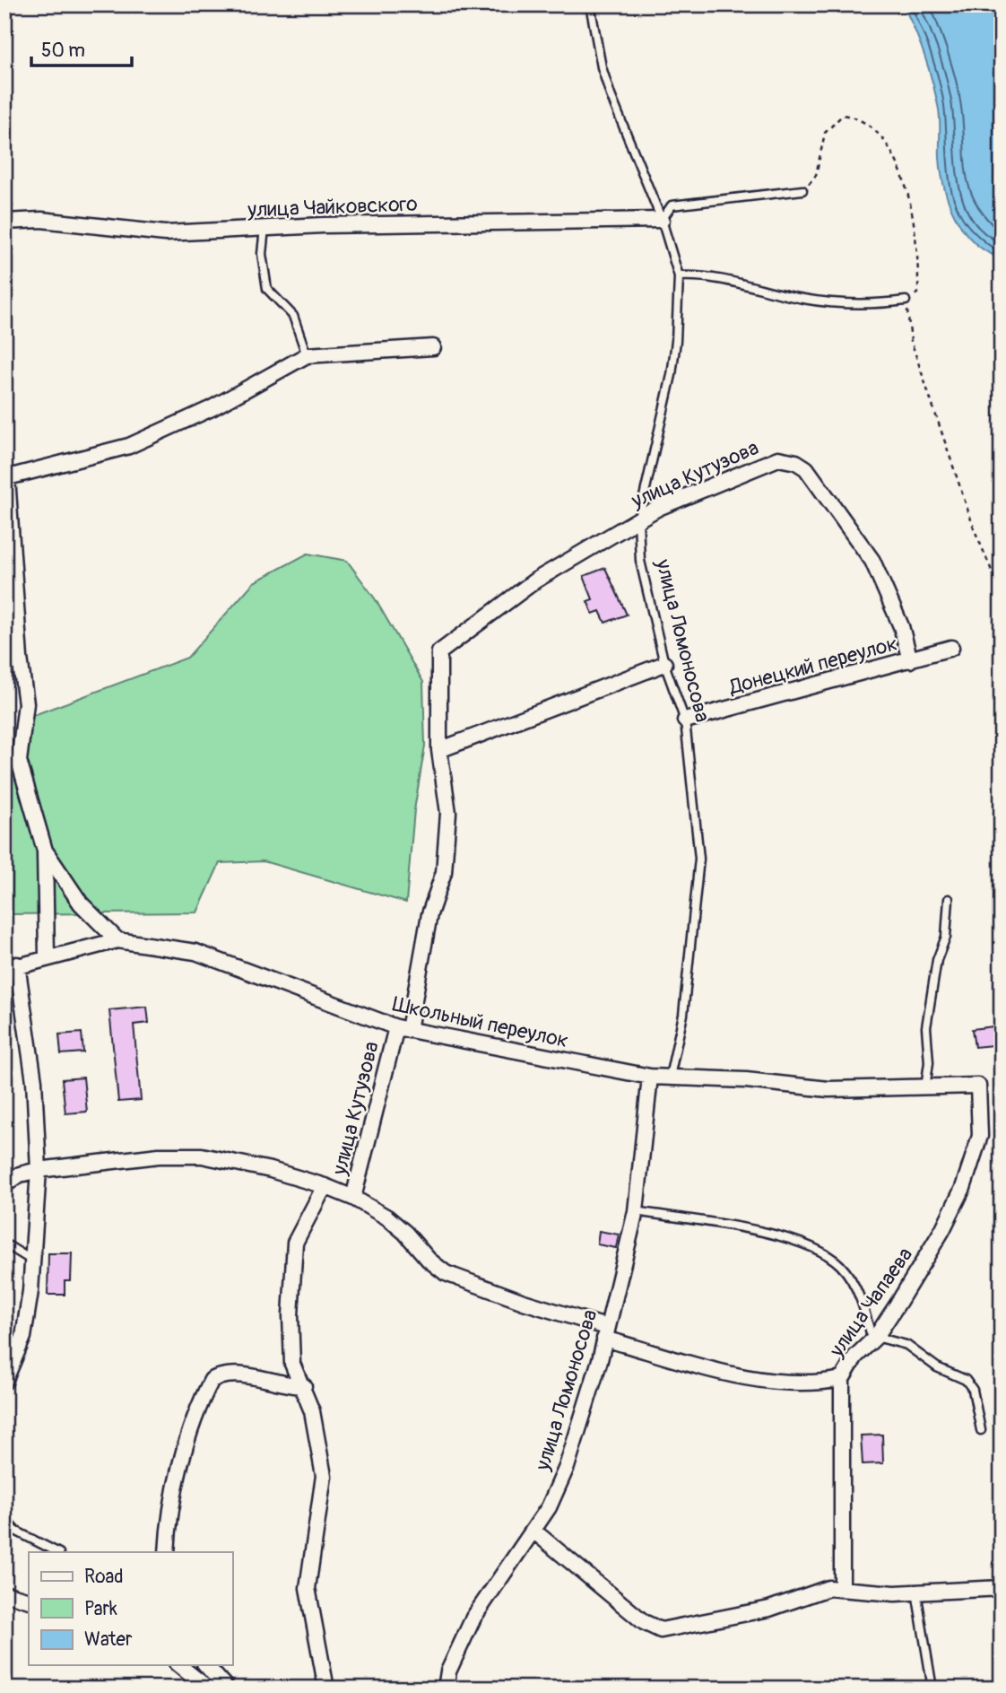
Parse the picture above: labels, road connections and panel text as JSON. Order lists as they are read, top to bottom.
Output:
{
  "streets": {
    "street": [
      "улица Чайковского",
      "улица Кутузова",
      "улица Ломоносова",
      "Донецкий переулок",
      "Школьный переулок",
      "улица Чапаева"
    ]
  },
  "crossings": [
    ["улица Чайковского", "улица Ломоносова"],
    ["улица Кутузова", "улица Ломоносова"],
    ["улица Кутузова", "Донецкий переулок"],
    ["улица Кутузова", "Школьный переулок"],
    ["улица Ломоносова", "Донецкий переулок"],
    ["улица Ломоносова", "Школьный переулок"],
    ["Школьный переулок", "улица Чапаева"]
  ],
  "legend": ["Road", "Park", "Water"],
  "scale_bar": "50 m"
}
